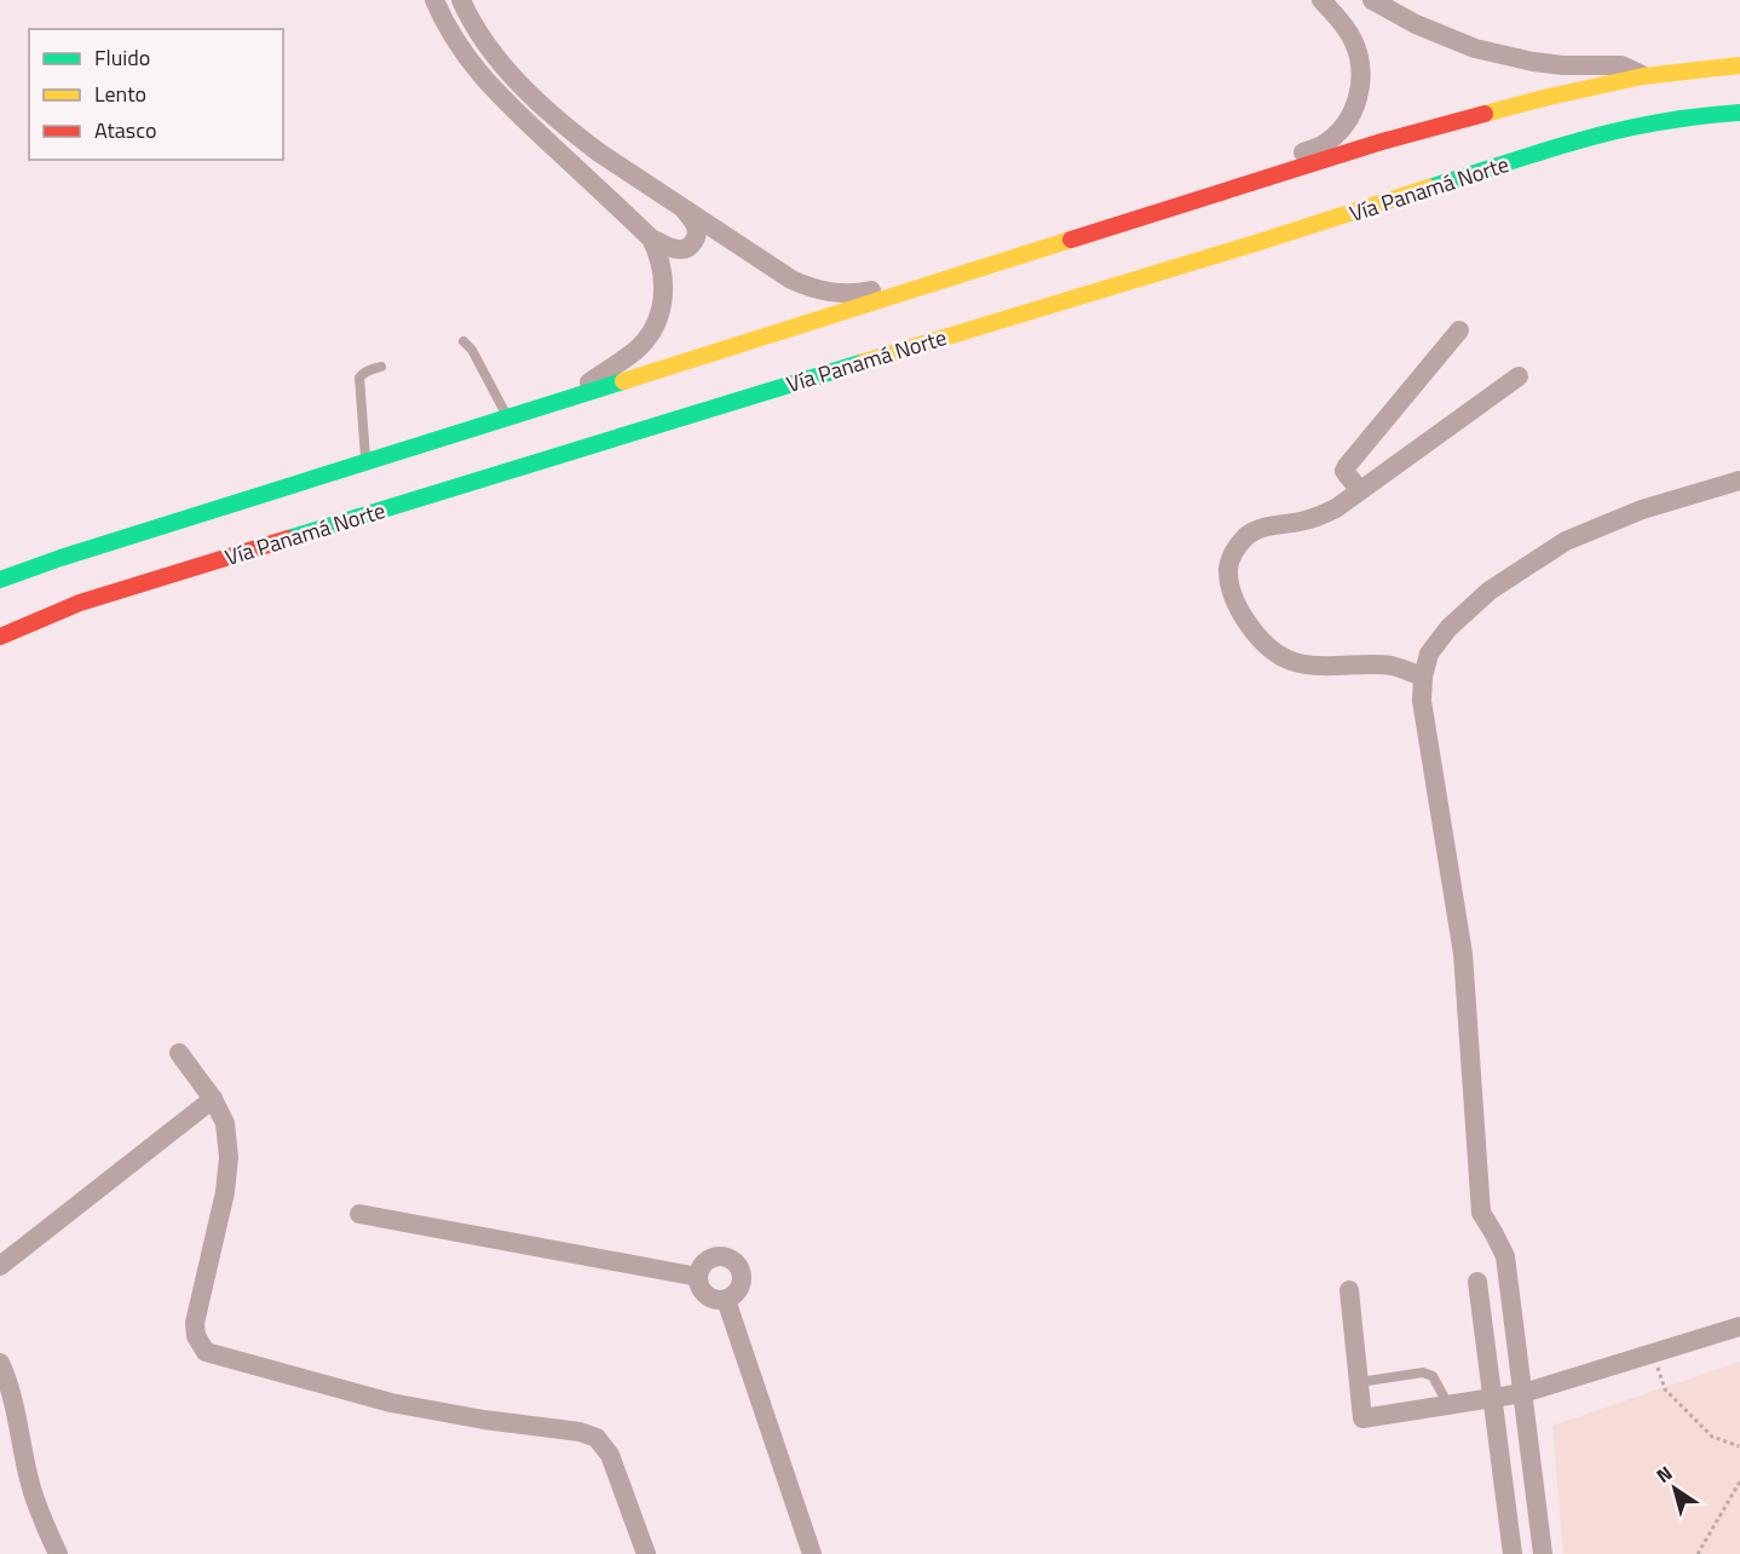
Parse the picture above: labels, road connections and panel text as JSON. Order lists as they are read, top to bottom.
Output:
{
  "streets": {
    "main road": ["Vía Panamá Norte"]
  },
  "legend": ["Fluido", "Lento", "Atasco"],
  "north": "top left"
}
